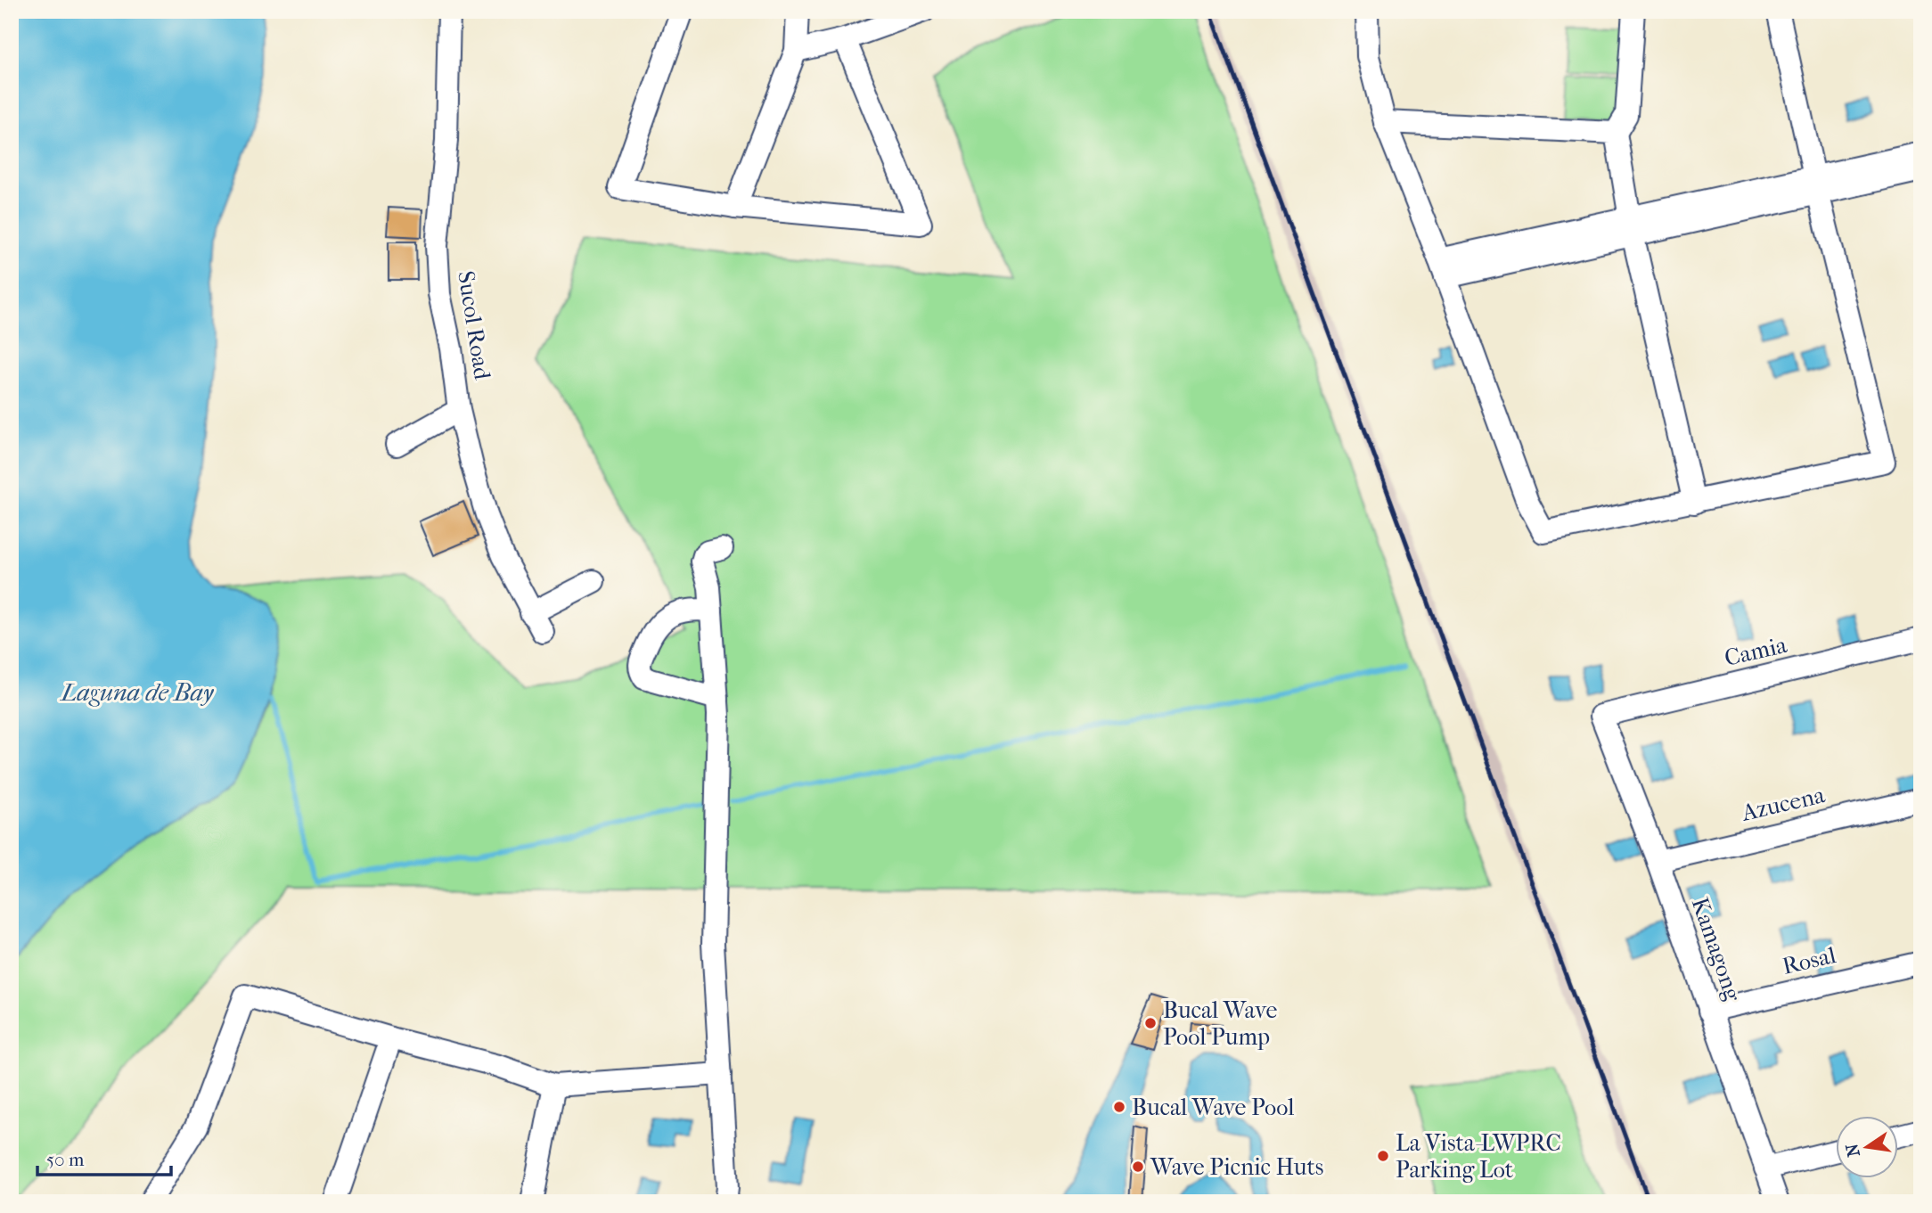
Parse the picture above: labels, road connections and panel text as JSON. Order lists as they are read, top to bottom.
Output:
{
  "streets": {
    "street": [
      "Sucol Road",
      "Camia",
      "Azucena",
      "Kamagong",
      "Rosal"
    ]
  },
  "crossings": [
    ["Camia", "Kamagong"],
    ["Azucena", "Kamagong"],
    ["Kamagong", "Rosal"]
  ],
  "water": ["Laguna de Bay"],
  "places": [
    "Bucal Wave Pool Pump",
    "Bucal Wave Pool",
    "La Vista-LWPRC Parking Lot",
    "Wave Picnic Huts"
  ],
  "scale_bar": "50 m",
  "north": "left"
}
